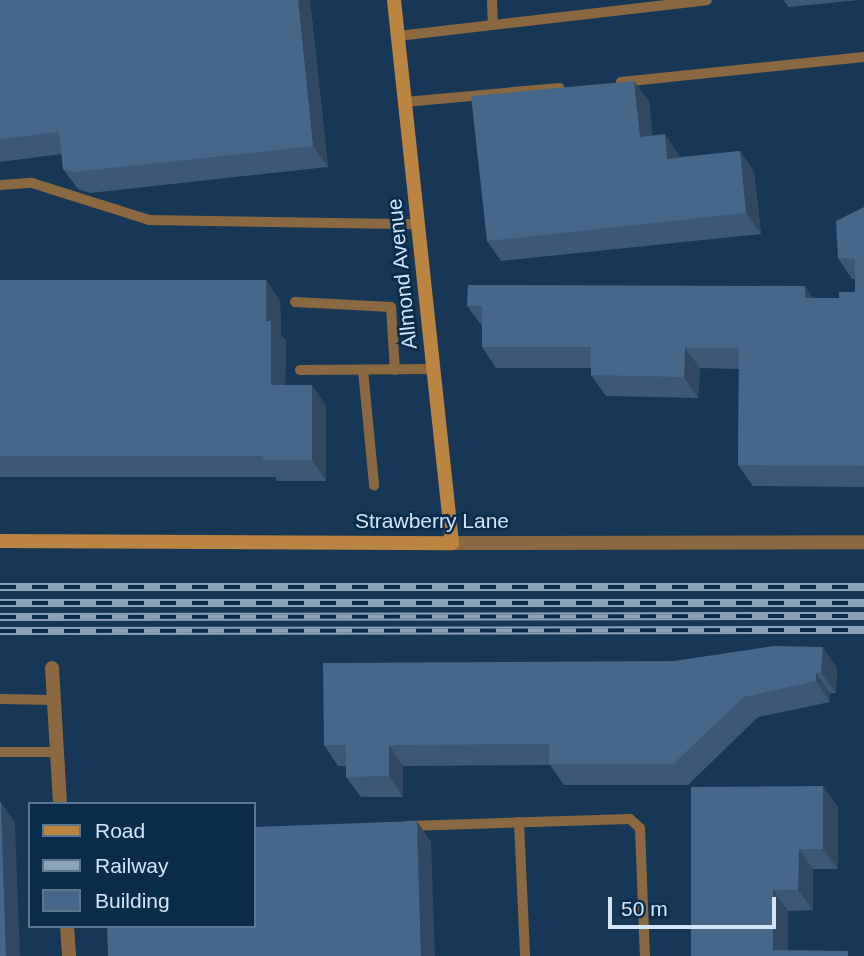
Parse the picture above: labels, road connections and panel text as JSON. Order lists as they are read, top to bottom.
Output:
{
  "streets": {
    "street": ["Allmond Avenue", "Strawberry Lane"]
  },
  "crossings": [
    ["Allmond Avenue", "Strawberry Lane"]
  ],
  "legend": ["Road", "Railway", "Building"],
  "scale_bar": "50 m"
}
